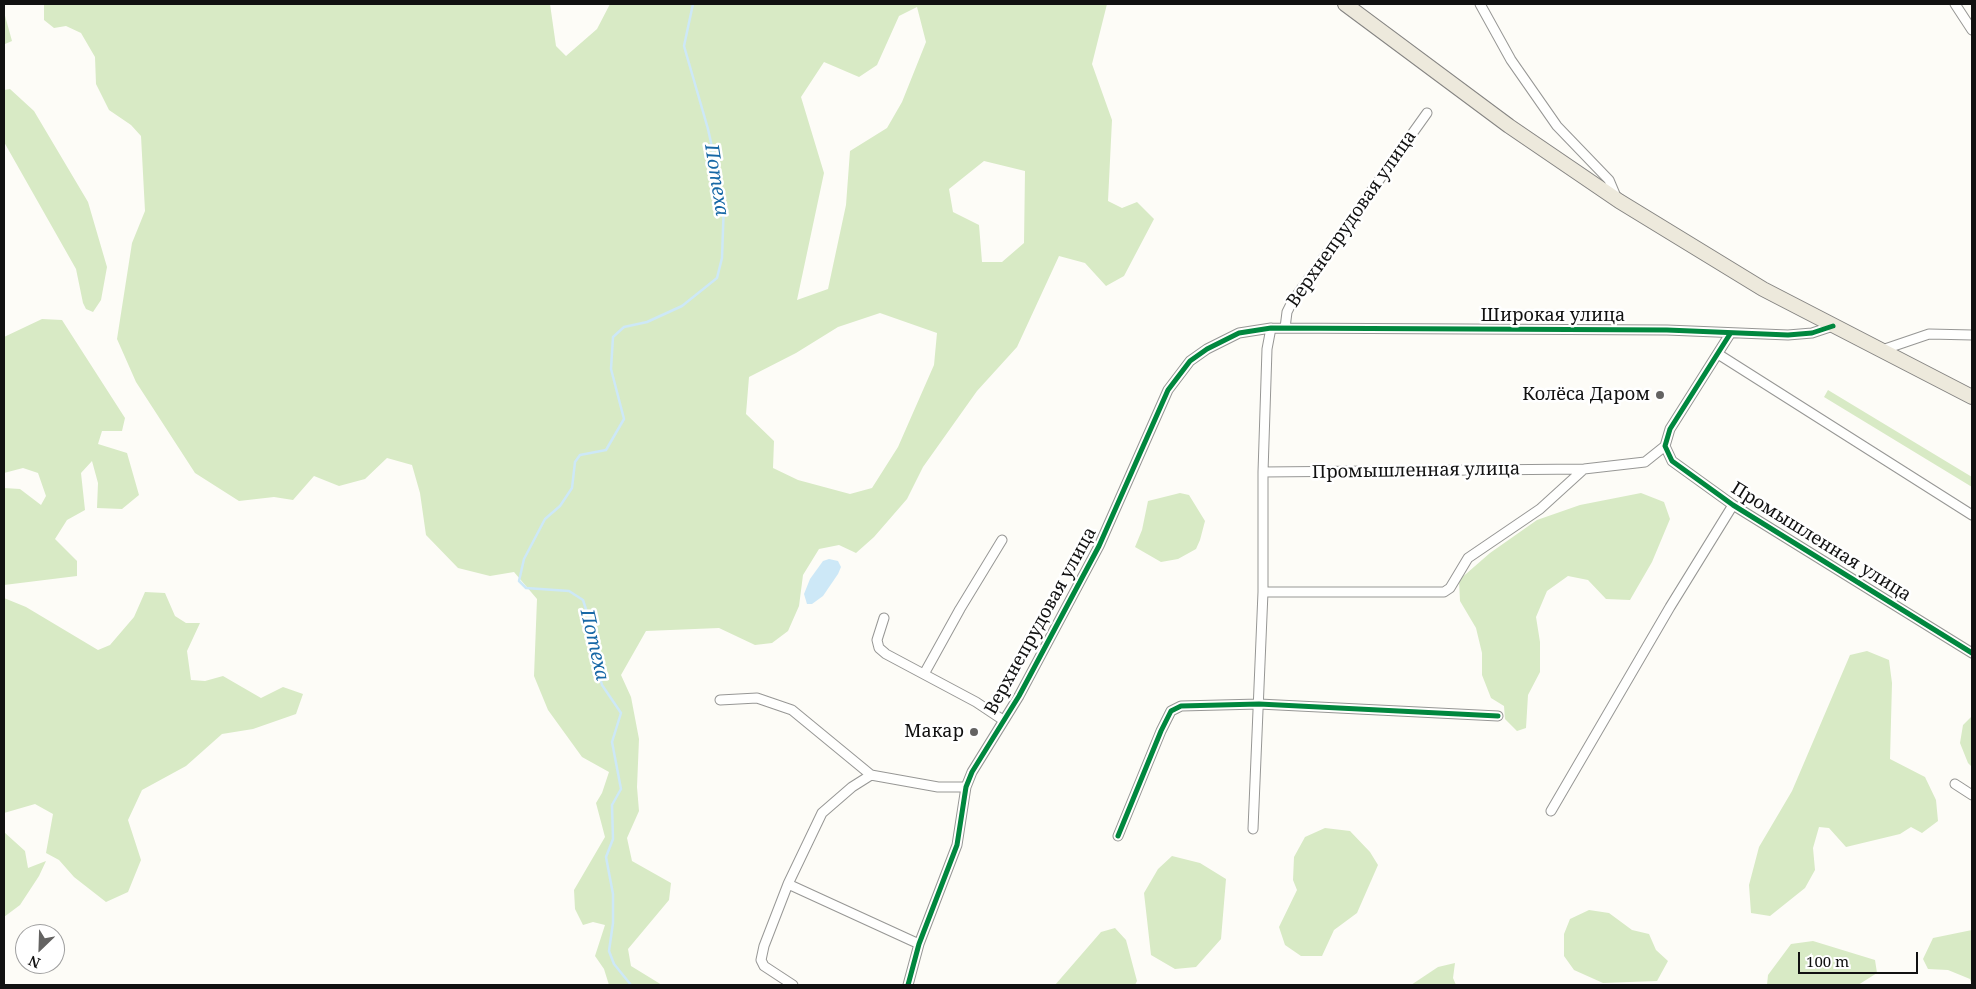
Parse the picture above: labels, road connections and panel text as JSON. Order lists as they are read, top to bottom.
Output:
{
  "streets": {
    "street": ["Верхнепрудовая улица", "Широкая улица", "Промышленная улица"]
  },
  "crossings": [
    ["Верхнепрудовая улица", "Широкая улица"]
  ],
  "water": ["Потеха"],
  "places": ["Колёса Даром", "Макар"],
  "scale_bar": "100 m",
  "north": "bottom left"
}
